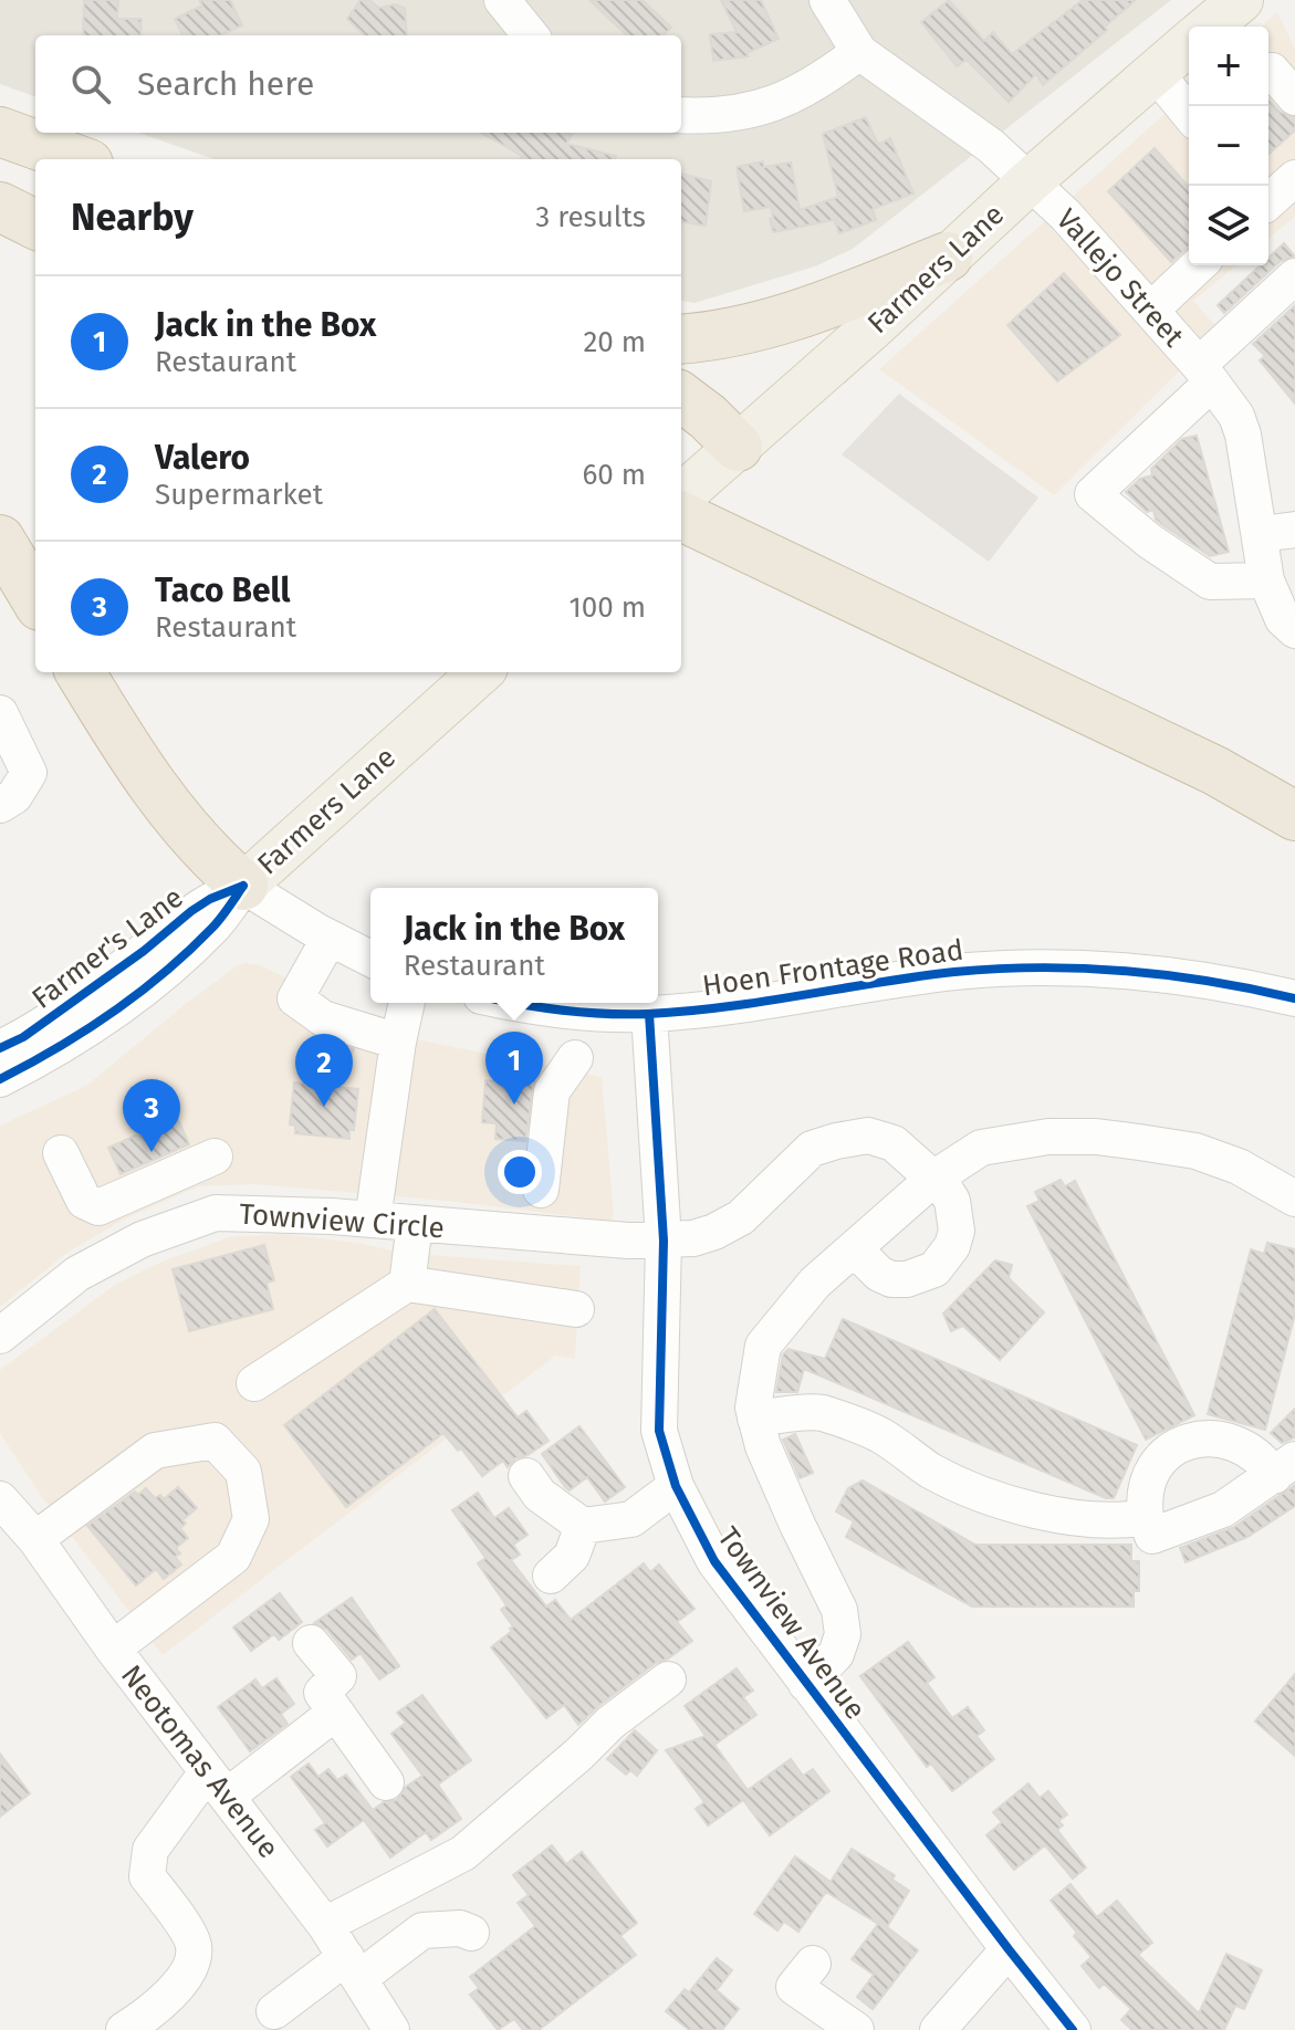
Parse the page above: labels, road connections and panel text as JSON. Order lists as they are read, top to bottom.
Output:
{
  "streets": {
    "main road": ["Farmers Lane"],
    "street": [
      "Vallejo Street",
      "Farmer's Lane",
      "Hoen Frontage Road",
      "Townview Circle",
      "Townview Avenue",
      "Neotomas Avenue"
    ]
  },
  "crossings": [
    ["Farmers Lane", "Vallejo Street"],
    ["Farmers Lane", "Farmer's Lane"],
    ["Hoen Frontage Road", "Townview Avenue"],
    ["Townview Circle", "Townview Avenue"]
  ],
  "page": {
    "map_buttons": ["+", "−"],
    "search": "Search here",
    "heading": ["Nearby", "3 results"],
    "list": [
      {
        "mark": "1",
        "name": "Jack in the Box",
        "note": "Restaurant",
        "value": "20 m"
      },
      {
        "mark": "2",
        "name": "Valero",
        "note": "Supermarket",
        "value": "60 m"
      },
      {
        "mark": "3",
        "name": "Taco Bell",
        "note": "Restaurant",
        "value": "100 m"
      }
    ],
    "popup": ["Jack in the Box", "Restaurant"],
    "pins": ["1", "2", "3"]
  }
}
